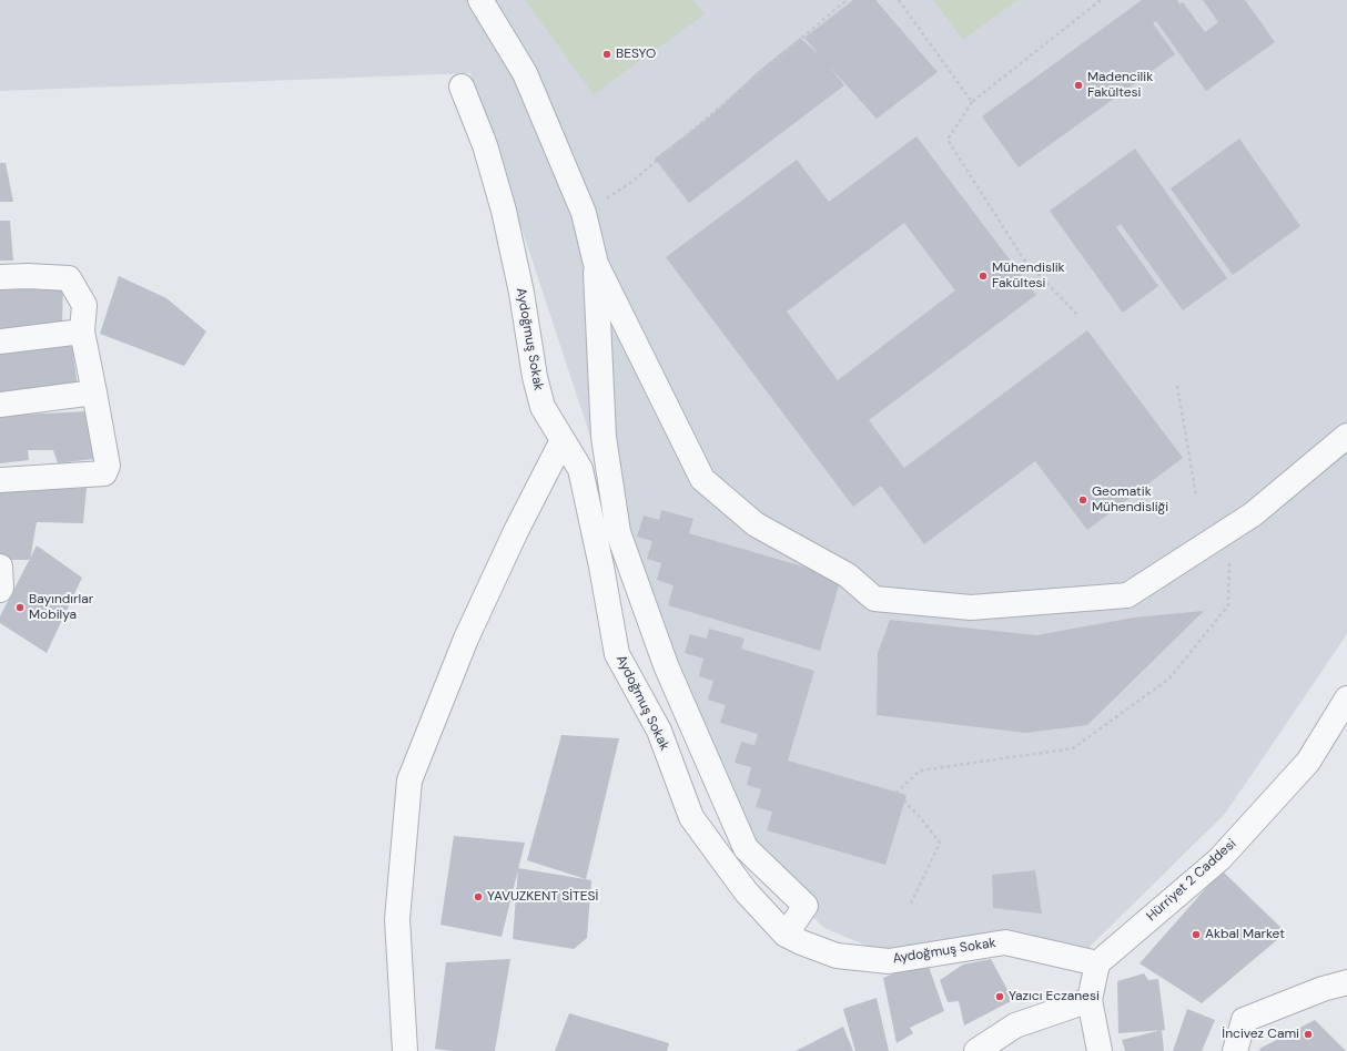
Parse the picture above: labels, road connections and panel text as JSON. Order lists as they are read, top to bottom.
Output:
{
  "streets": {
    "street": ["Aydoğmuş Sokak", "Hürriyet 2 Caddesi"]
  },
  "crossings": [
    ["Aydoğmuş Sokak", "Hürriyet 2 Caddesi"]
  ],
  "places": [
    "BESYO",
    "Madencilik Fakültesi",
    "Mühendislik Fakültesi",
    "Geomatik Mühendisliği",
    "Bayındırlar Mobilya",
    "YAVUZKENT SİTESİ",
    "Akbal Market",
    "Yazıcı Eczanesi",
    "İncivez Cami"
  ]
}
